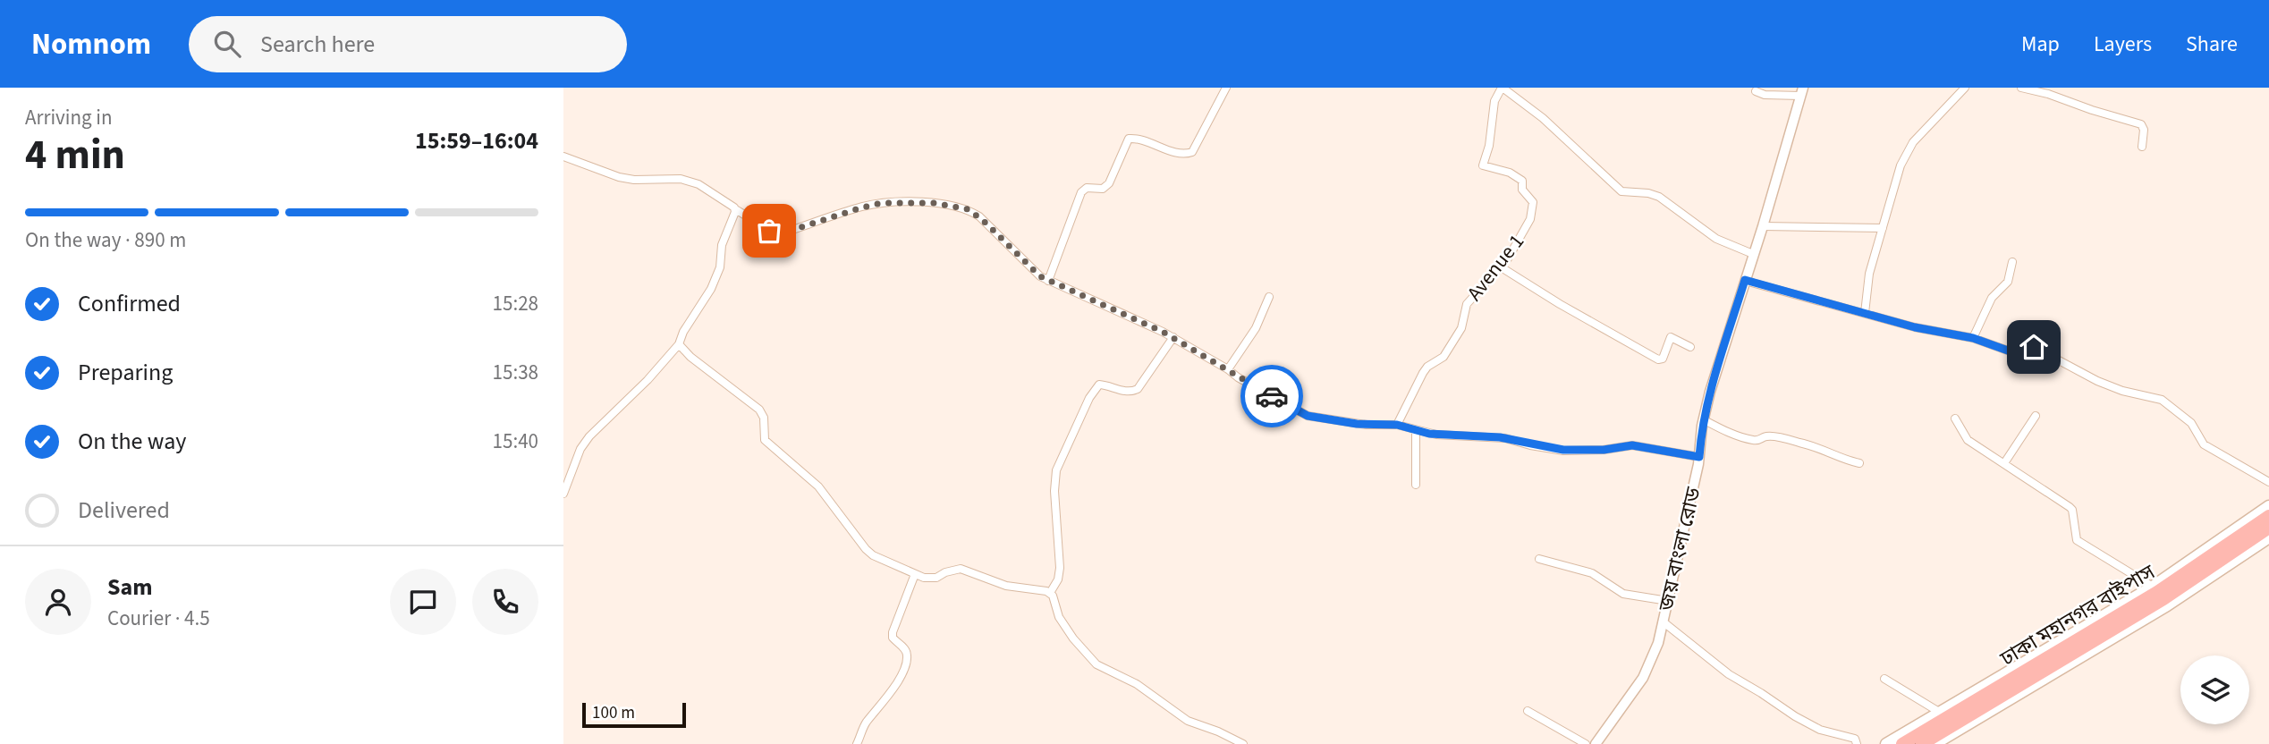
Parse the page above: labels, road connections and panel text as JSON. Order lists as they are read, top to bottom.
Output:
{
  "streets": {
    "highway": ["ঢাকা মহানগর বাইপাস"],
    "street": ["Avenue 1", "জয় বাংলা রোড"]
  },
  "scale_bar": "100 m",
  "page": {
    "header": "Nomnom",
    "search": "Search here",
    "nav": ["Map", "Layers", "Share"],
    "heading": ["4 min", "Arriving in", "15:59–16:04"],
    "panel": ["Sam", "Courier · 4.5"],
    "bar": "On the way · 890 m",
    "list": [
      ["Confirmed", "15:28"],
      ["Preparing", "15:38"],
      ["On the way", "15:40"],
      "Delivered"
    ],
    "scale": "100 m"
  }
}
